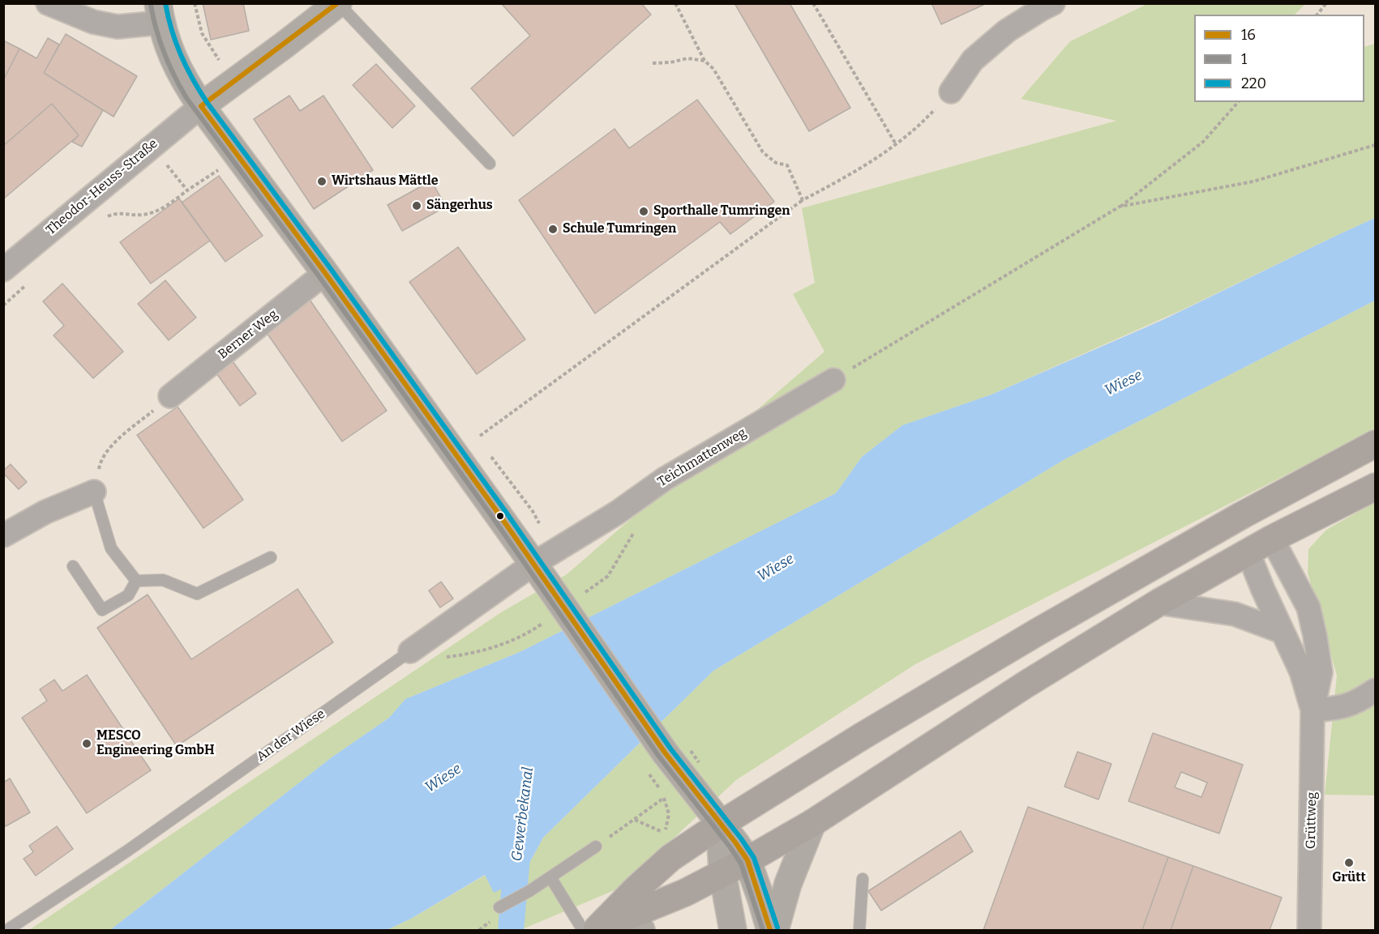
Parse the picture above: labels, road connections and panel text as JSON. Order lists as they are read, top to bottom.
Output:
{
  "streets": {
    "street": [
      "Theodor-Heuss-Straße",
      "Berner Weg",
      "Teichmattenweg",
      "An der Wiese",
      "Grüttweg"
    ]
  },
  "crossings": [
    ["Teichmattenweg", "An der Wiese"]
  ],
  "water": ["Wiese", "Gewerbekanal"],
  "places": [
    "Wirtshaus Mättle",
    "Sängerhus",
    "Sporthalle Tumringen",
    "Schule Tumringen",
    "MESCO Engineering GmbH",
    "Grütt"
  ],
  "lines": ["transit line 16", "transit line 220", "transit line 1"],
  "legend": ["16", "1", "220"]
}
